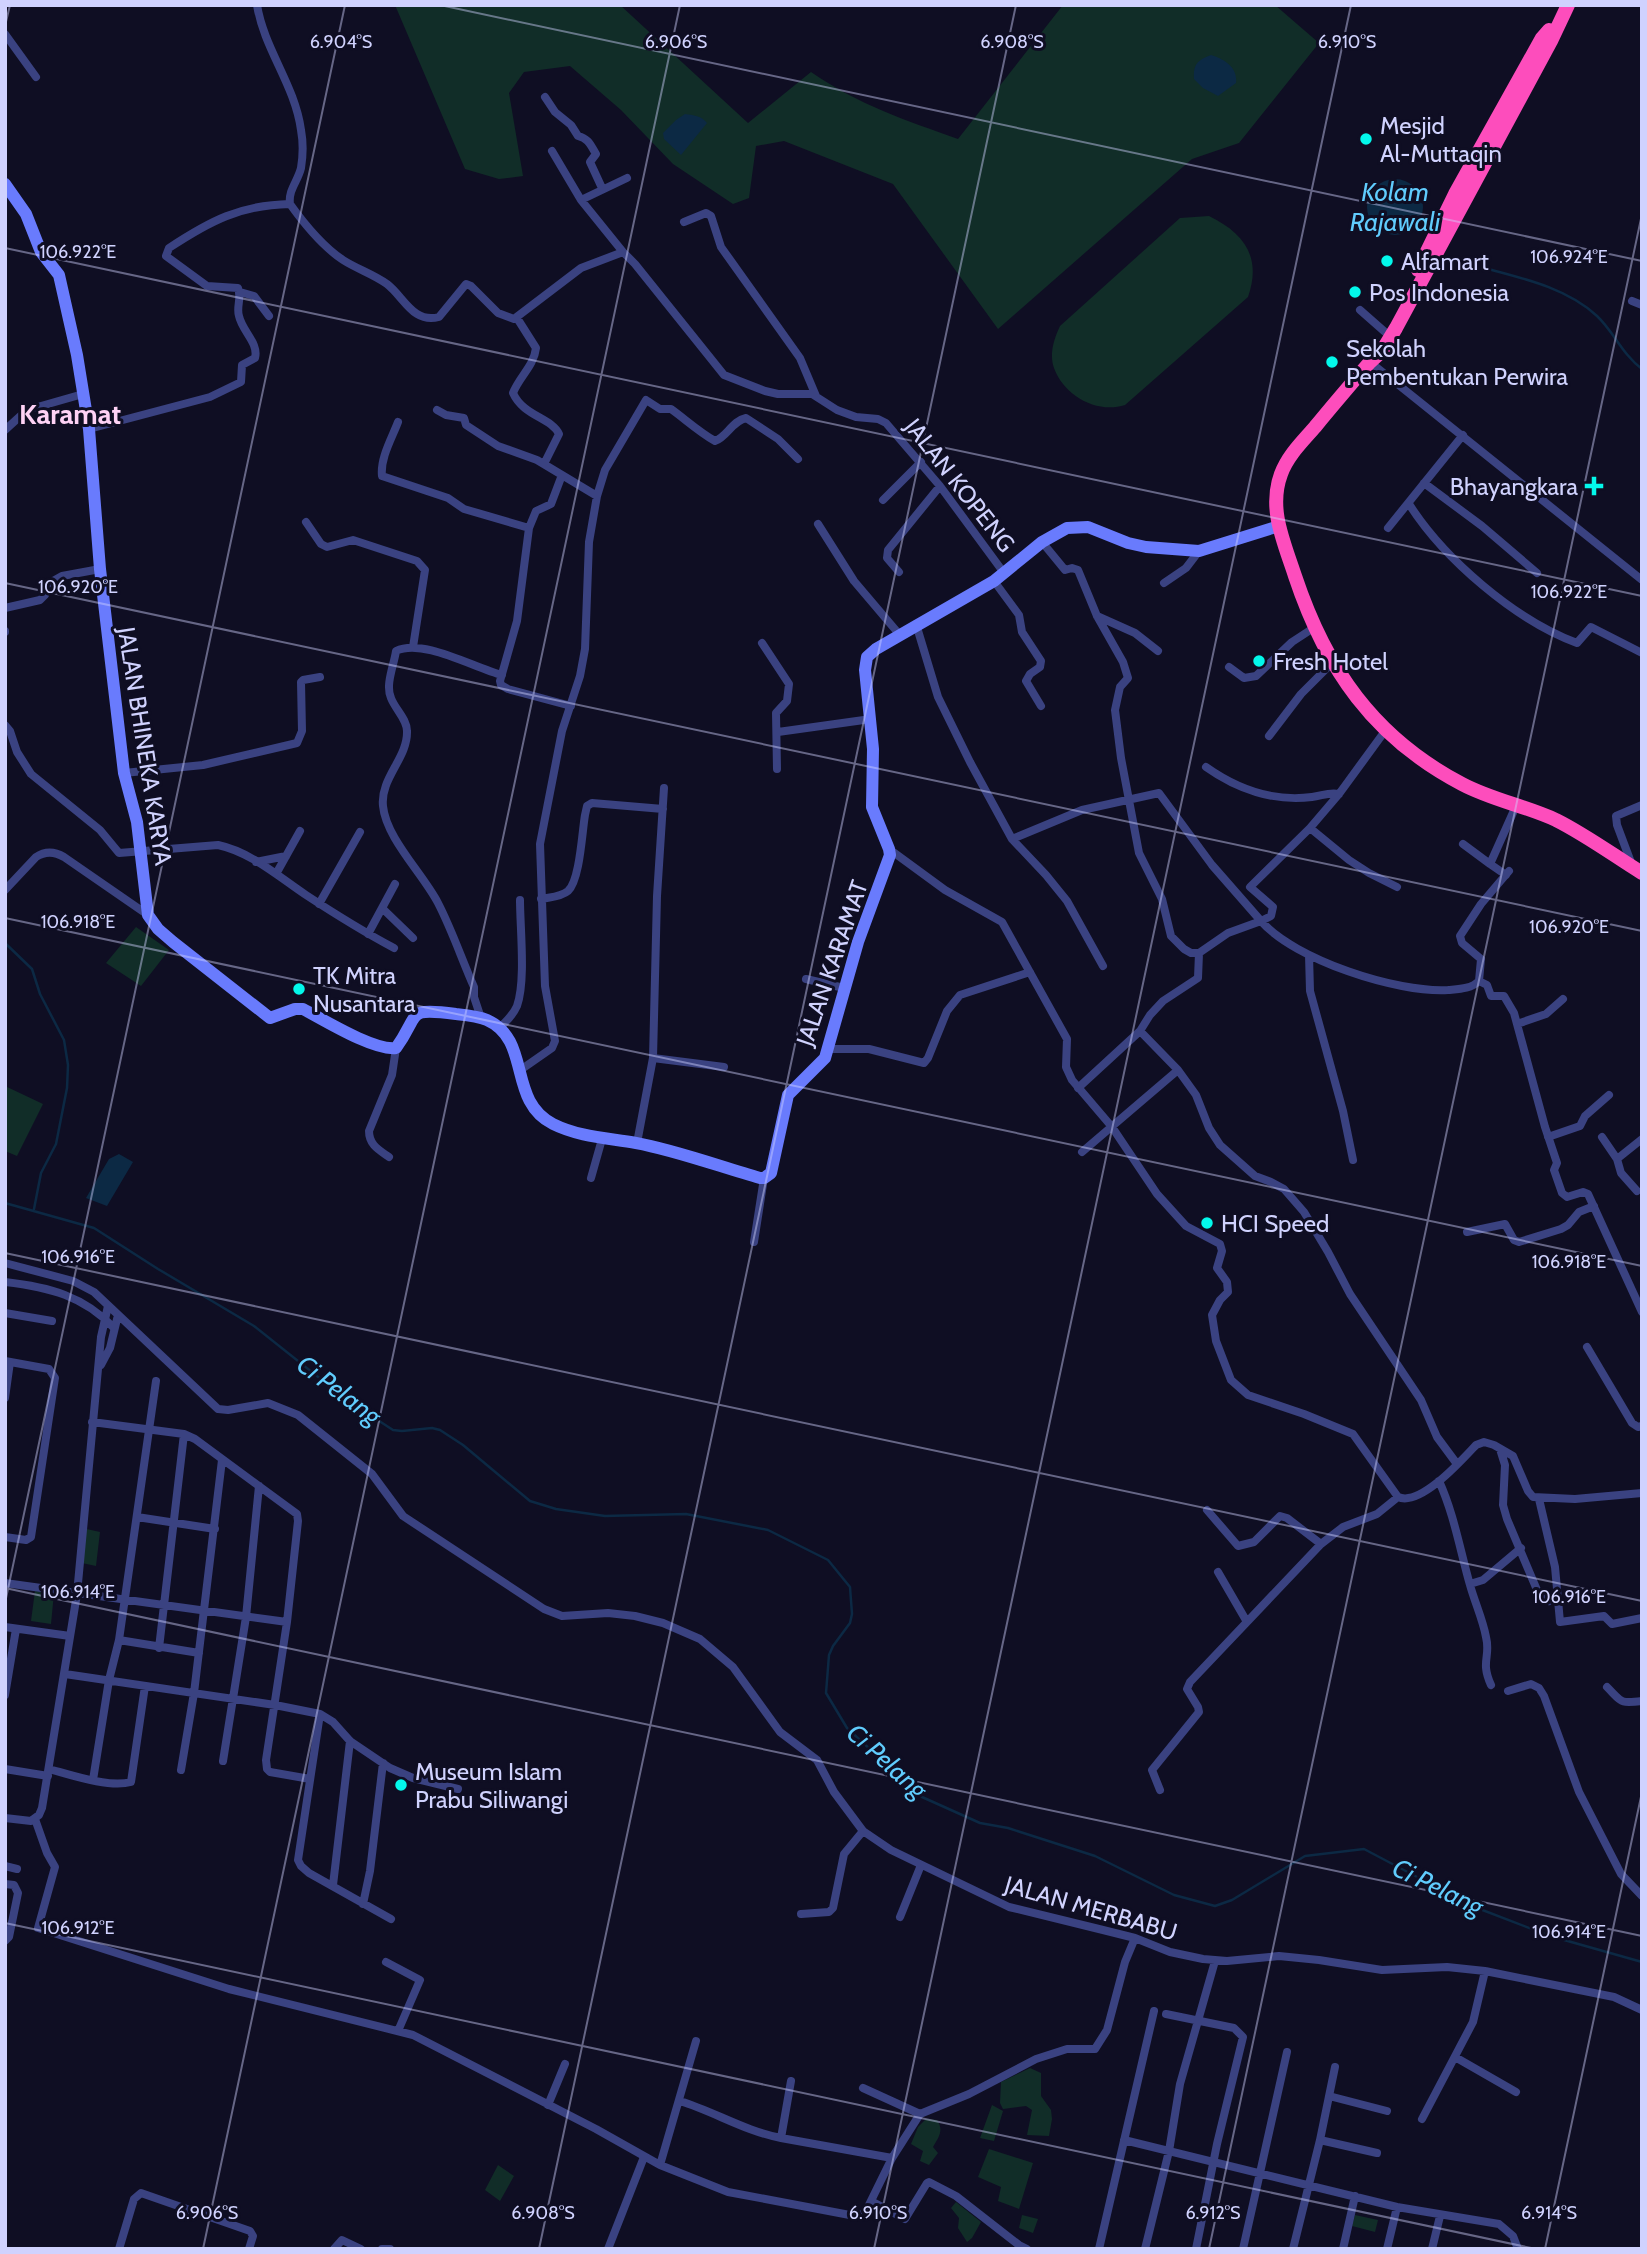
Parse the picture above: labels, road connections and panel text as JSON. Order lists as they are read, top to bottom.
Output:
{
  "streets": {
    "street": [
      "JALAN KOPENG",
      "JALAN BHINEKA KARYA",
      "JALAN KARAMAT",
      "JALAN MERBABU"
    ]
  },
  "districts": ["Karamat"],
  "water": ["Kolam Rajawali", "Ci Pelang"],
  "places": {
    "other": [
      "Mesjid Al-Muttaqin",
      "Alfamart",
      "Pos Indonesia",
      "Sekolah Pembentukan Perwira",
      "Fresh Hotel",
      "TK Mitra Nusantara",
      "HCI Speed",
      "Museum Islam Prabu Siliwangi"
    ],
    "health": ["Bhayangkara"]
  },
  "coordinates": [
    "6.904°S",
    "6.906°S",
    "6.908°S",
    "6.910°S",
    "106.922°E",
    "106.924°E",
    "106.920°E",
    "106.918°E",
    "106.916°E",
    "106.914°E",
    "106.912°E",
    "6.912°S",
    "6.914°S"
  ]
}
